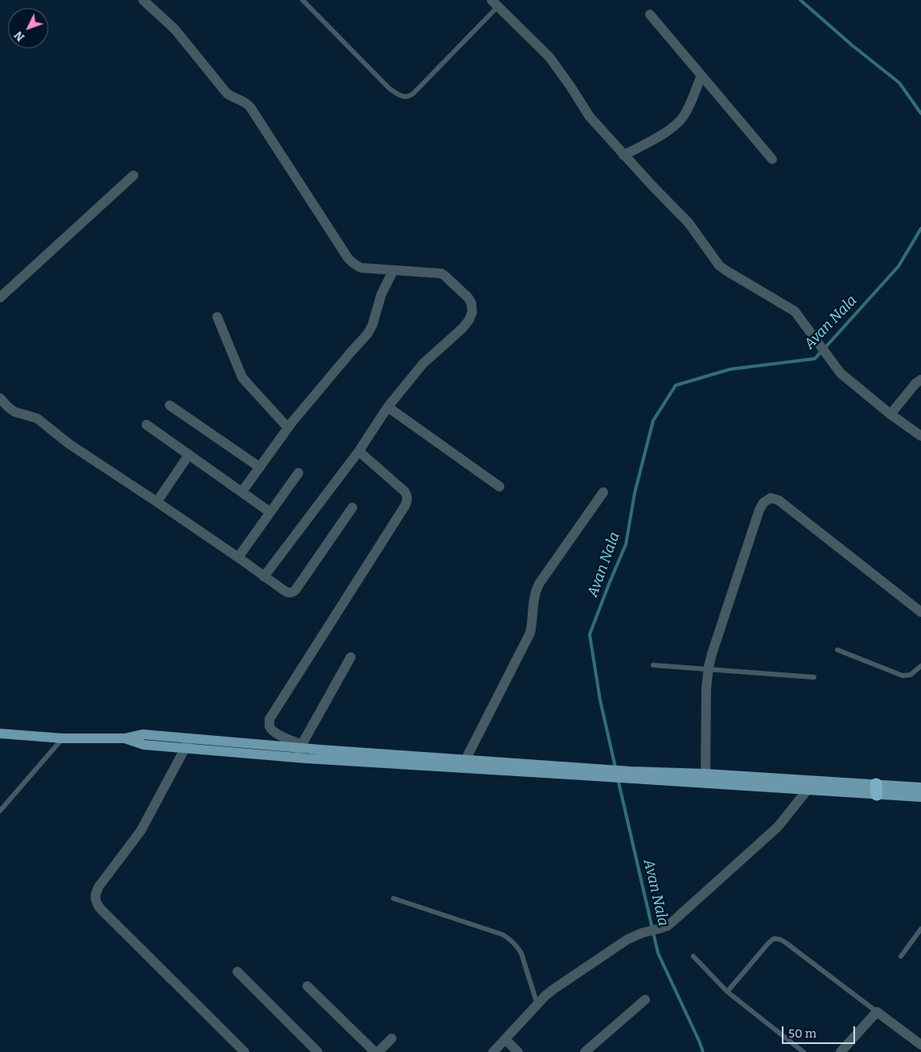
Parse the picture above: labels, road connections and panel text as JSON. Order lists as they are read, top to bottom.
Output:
{
  "water": ["Avan Nala"],
  "scale_bar": "50 m",
  "north": "bottom left"
}
